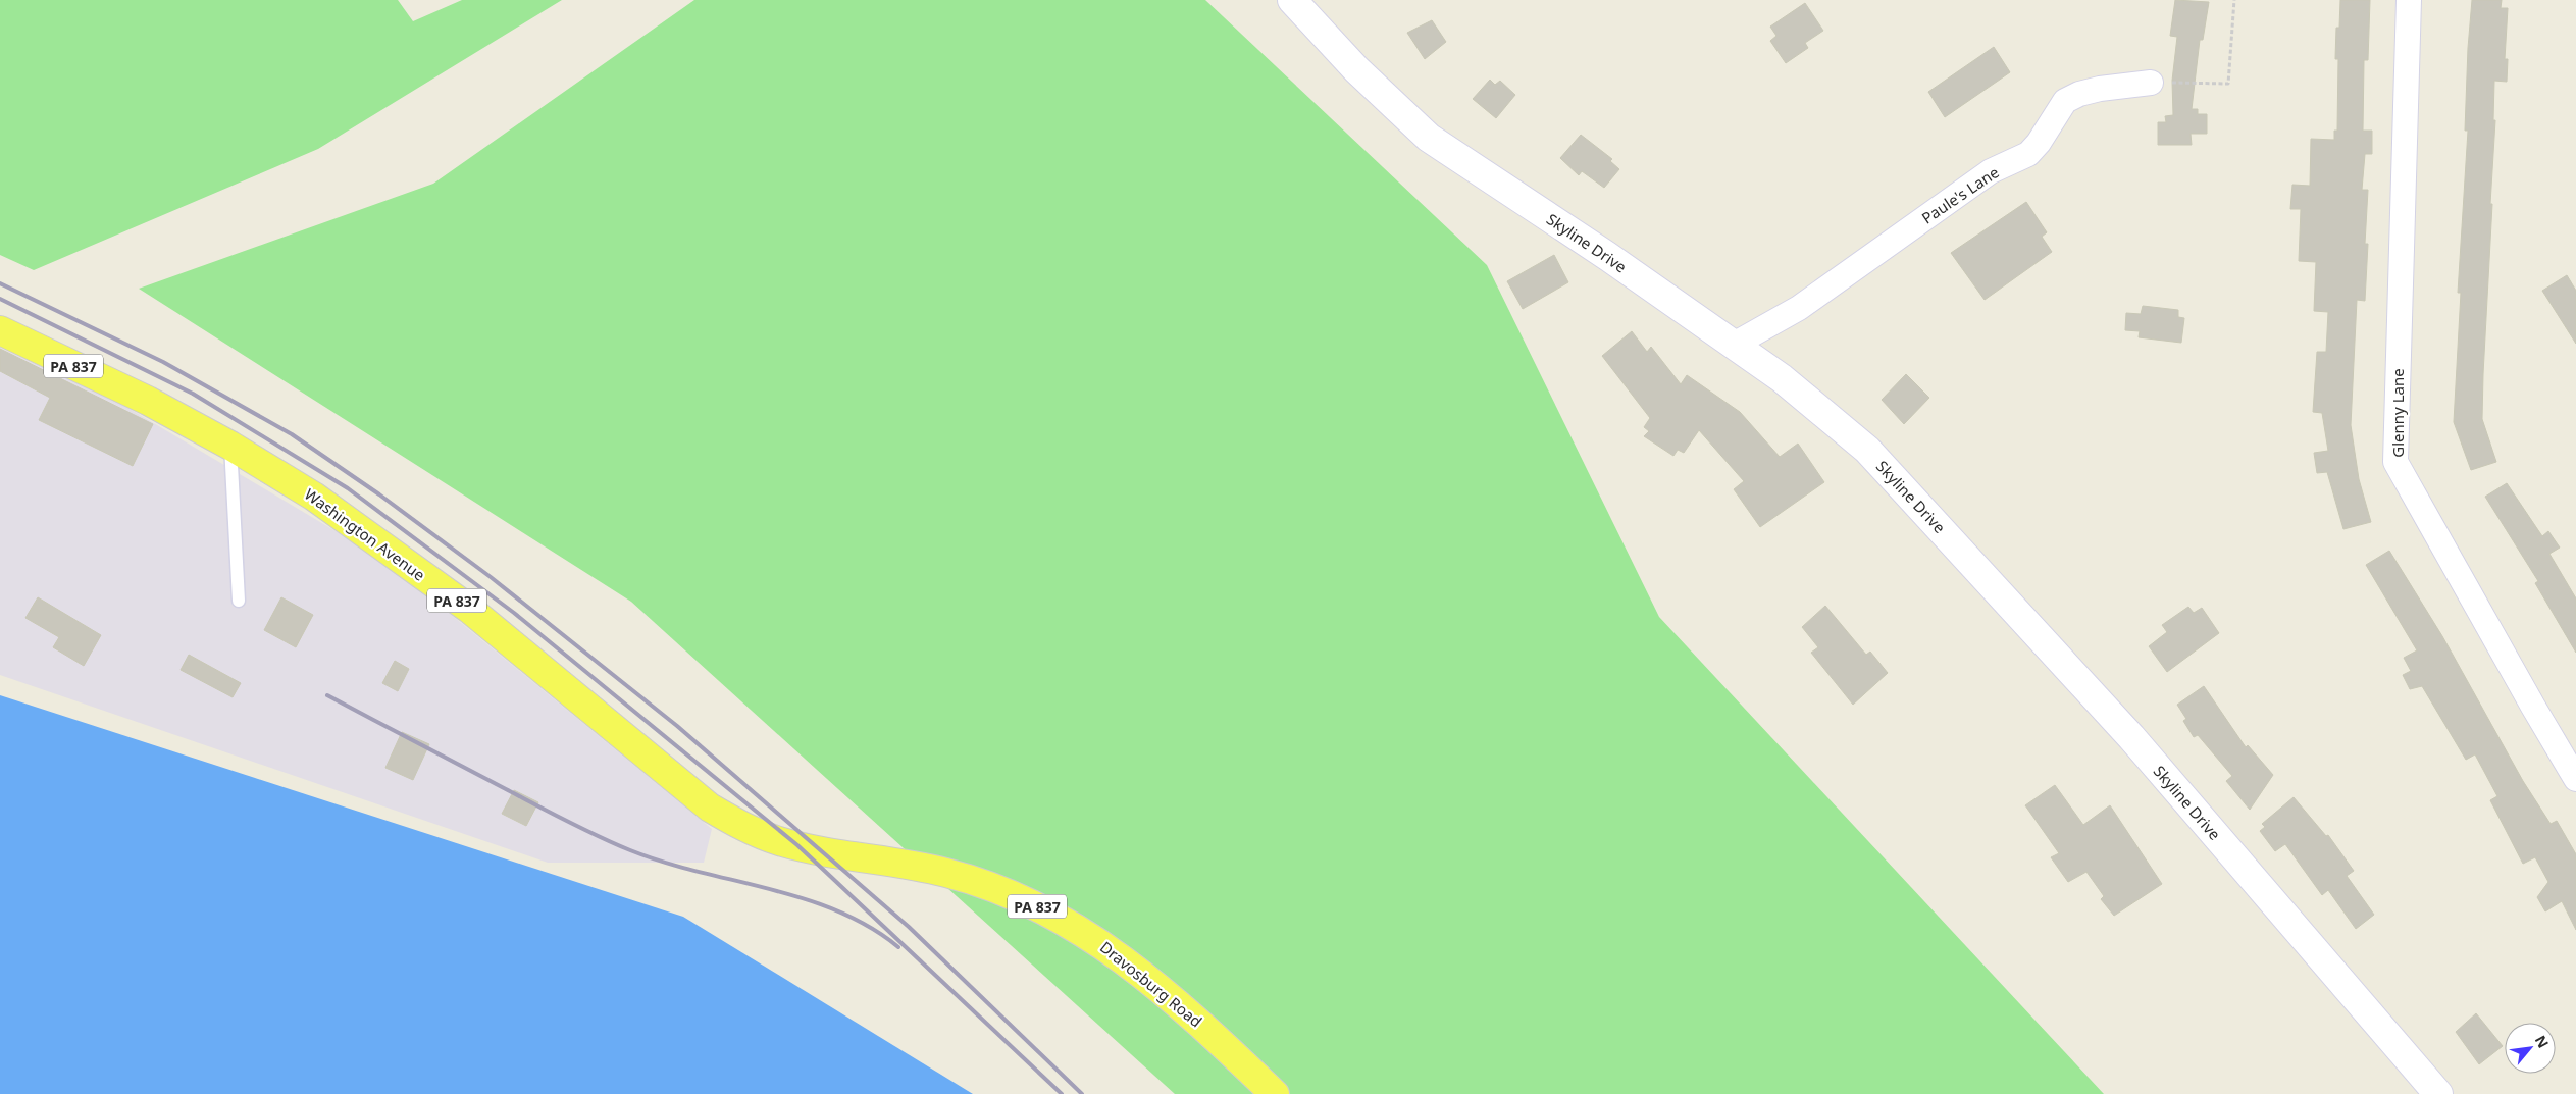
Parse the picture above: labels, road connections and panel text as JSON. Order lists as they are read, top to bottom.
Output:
{
  "streets": {
    "main road": ["PA 837", "Washington Avenue", "Dravosburg Road"],
    "street": ["Paule's Lane", "Skyline Drive", "Glenny Lane"]
  },
  "crossings": [
    ["Paule's Lane", "Skyline Drive"],
    ["Washington Avenue", "Dravosburg Road"]
  ],
  "north": "top right"
}
